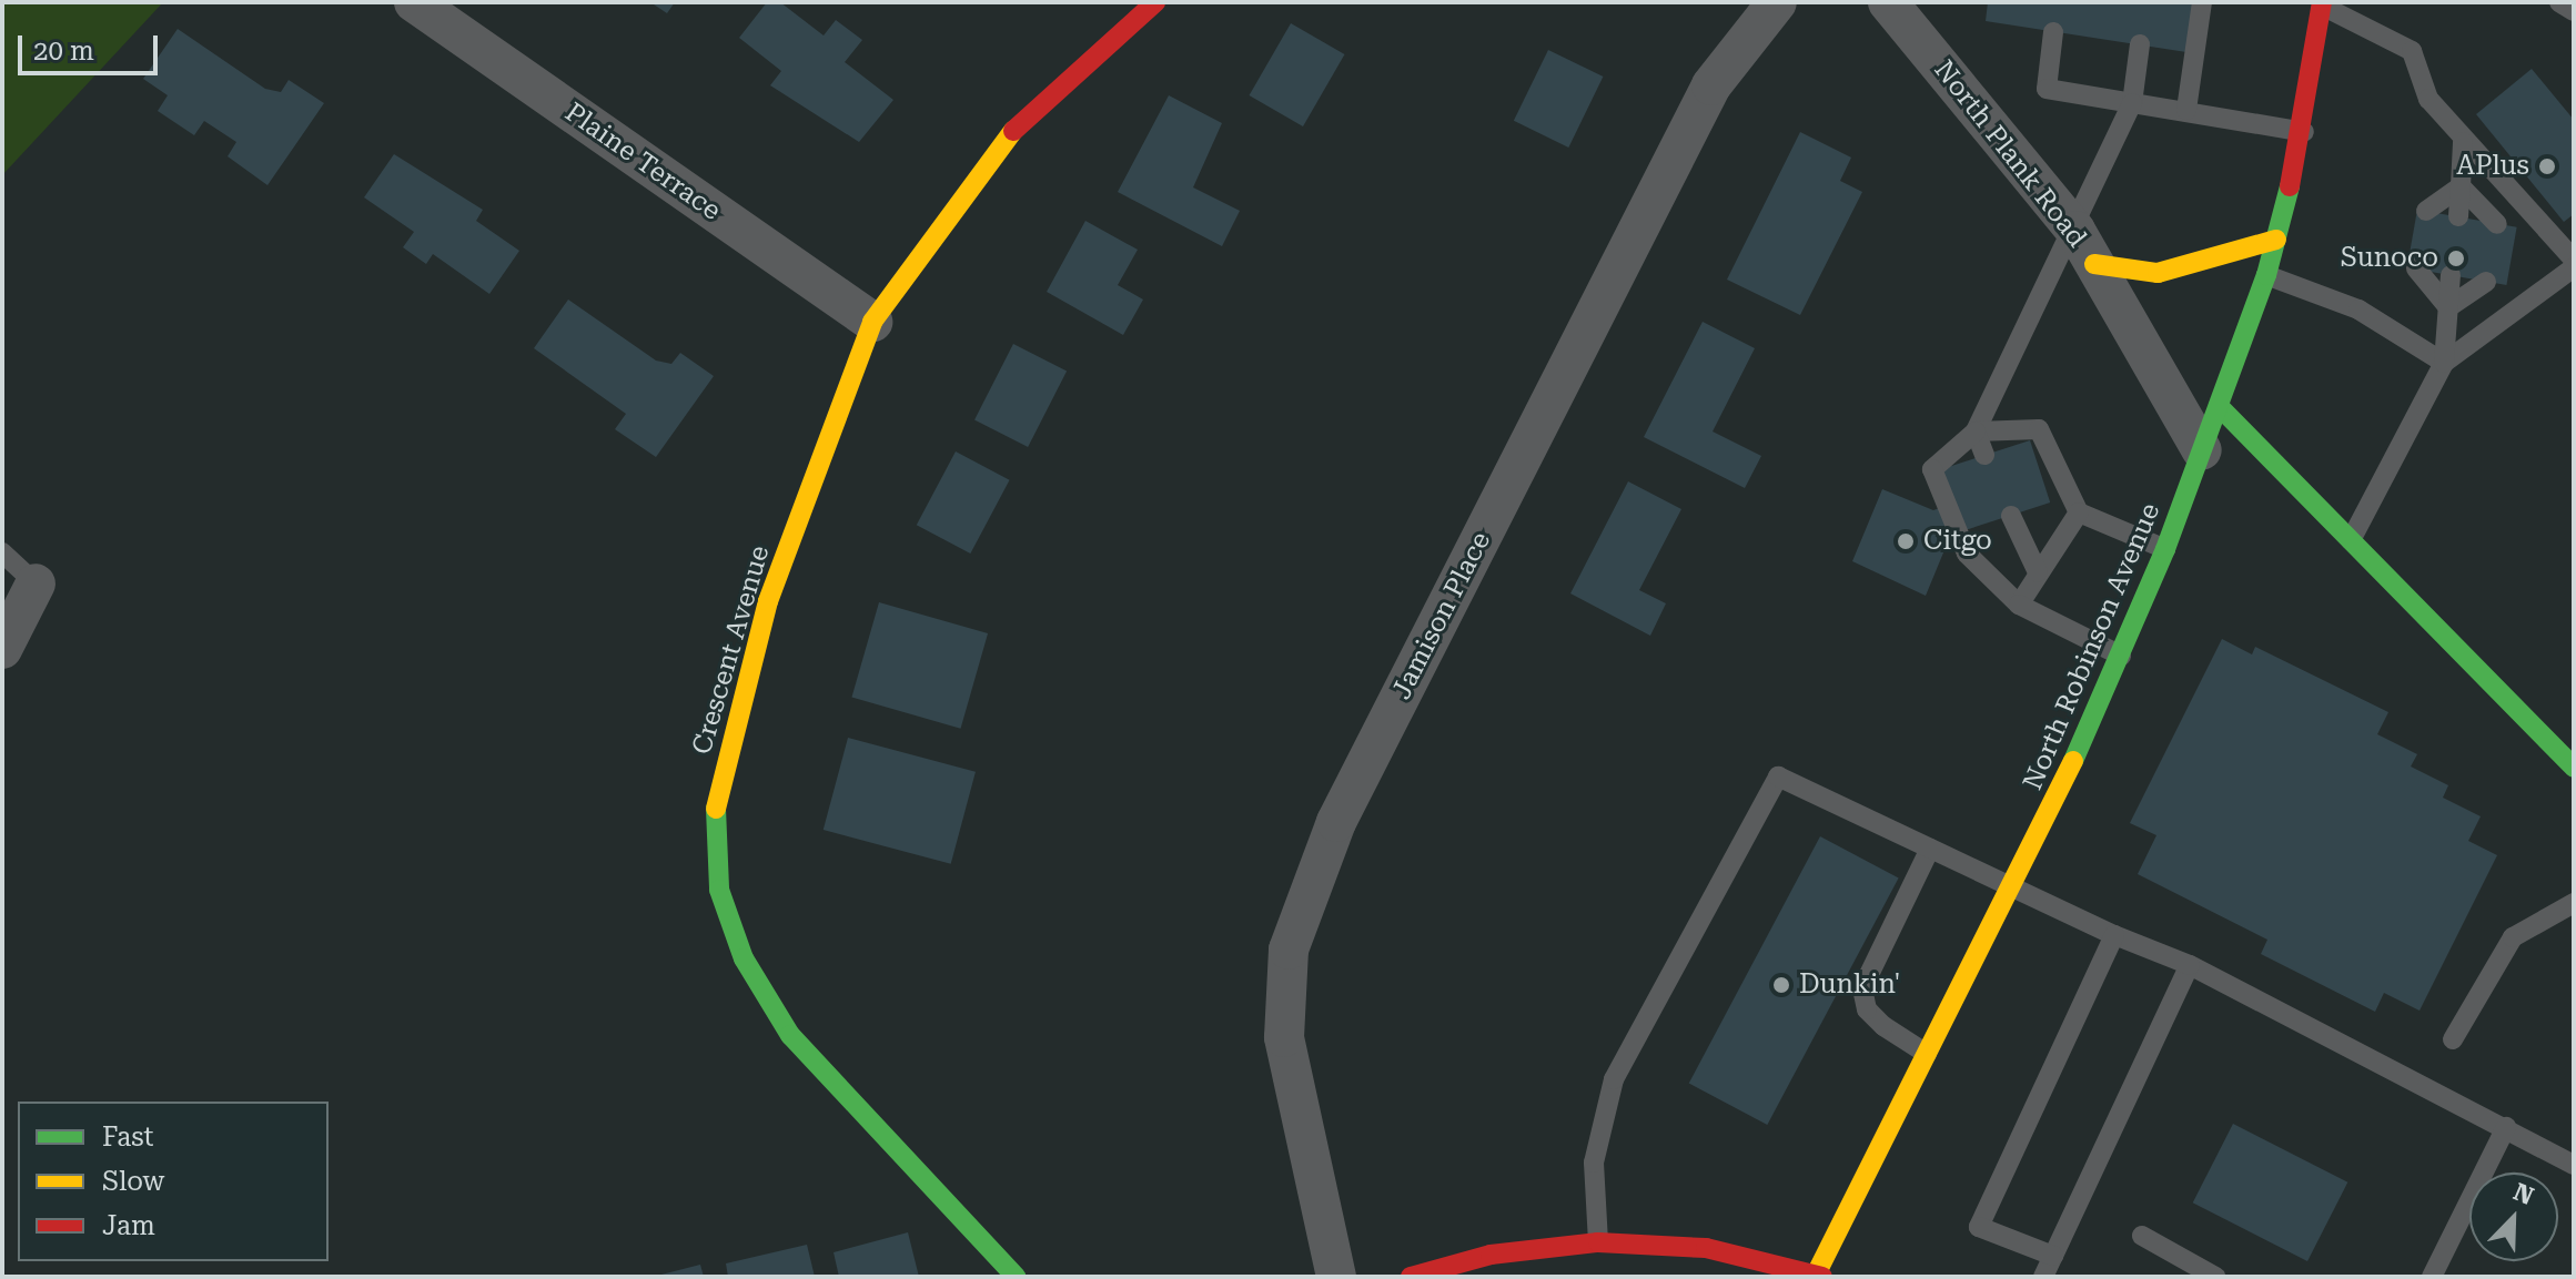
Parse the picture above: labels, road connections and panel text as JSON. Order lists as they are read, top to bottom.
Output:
{
  "streets": {
    "main road": ["North Robinson Avenue", "Crescent Avenue"],
    "street": ["North Plank Road", "Plaine Terrace", "Jamison Place"]
  },
  "crossings": [
    ["North Plank Road", "North Robinson Avenue"],
    ["Plaine Terrace", "Crescent Avenue"]
  ],
  "places": [
    "APlus",
    "Sunoco",
    "Citgo",
    "Dunkin'"
  ],
  "legend": ["Fast", "Slow", "Jam"],
  "scale_bar": "20 m",
  "north": "top right"
}
